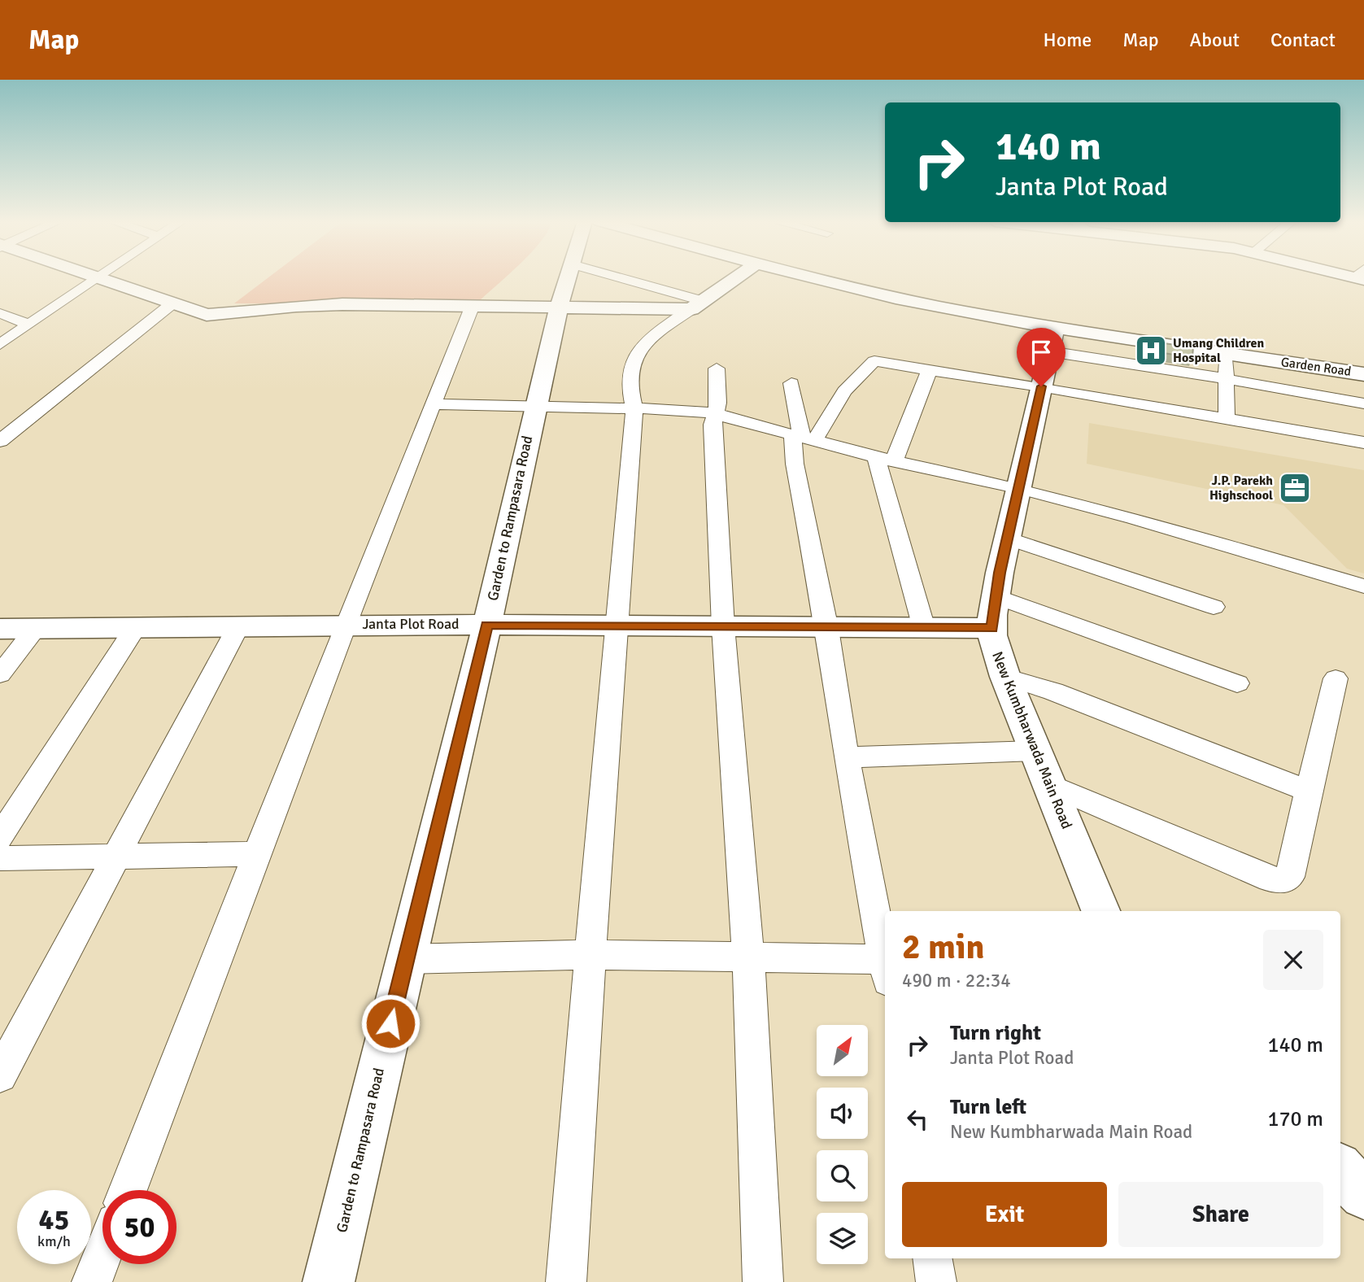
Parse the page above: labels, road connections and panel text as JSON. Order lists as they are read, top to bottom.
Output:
{
  "streets": {
    "main road": [
      "Garden Road",
      "Garden to Rampasara Road",
      "Janta Plot Road",
      "New Kumbharwada Main Road"
    ]
  },
  "crossings": [
    ["Garden Road", "New Kumbharwada Main Road"],
    ["Garden to Rampasara Road", "Janta Plot Road"],
    ["Janta Plot Road", "New Kumbharwada Main Road"]
  ],
  "places": {
    "hospital": ["Umang Children Hospital"],
    "office": ["J.P. Parekh Highschool"]
  },
  "north": "top right",
  "page": {
    "header": "Map",
    "nav": [
      "Home",
      "Map",
      "About",
      "Contact"
    ],
    "turn": ["140 m", "Janta Plot Road"],
    "heading": ["2 min", "490 m · 22:34"],
    "list": [
      {
        "name": "Turn right",
        "note": "Janta Plot Road",
        "value": "140 m"
      },
      {
        "name": "Turn left",
        "note": "New Kumbharwada Main Road",
        "value": "170 m"
      }
    ],
    "buttons": ["Exit", "Share"],
    "speed": "45 km/h",
    "limit": "50"
  }
}
